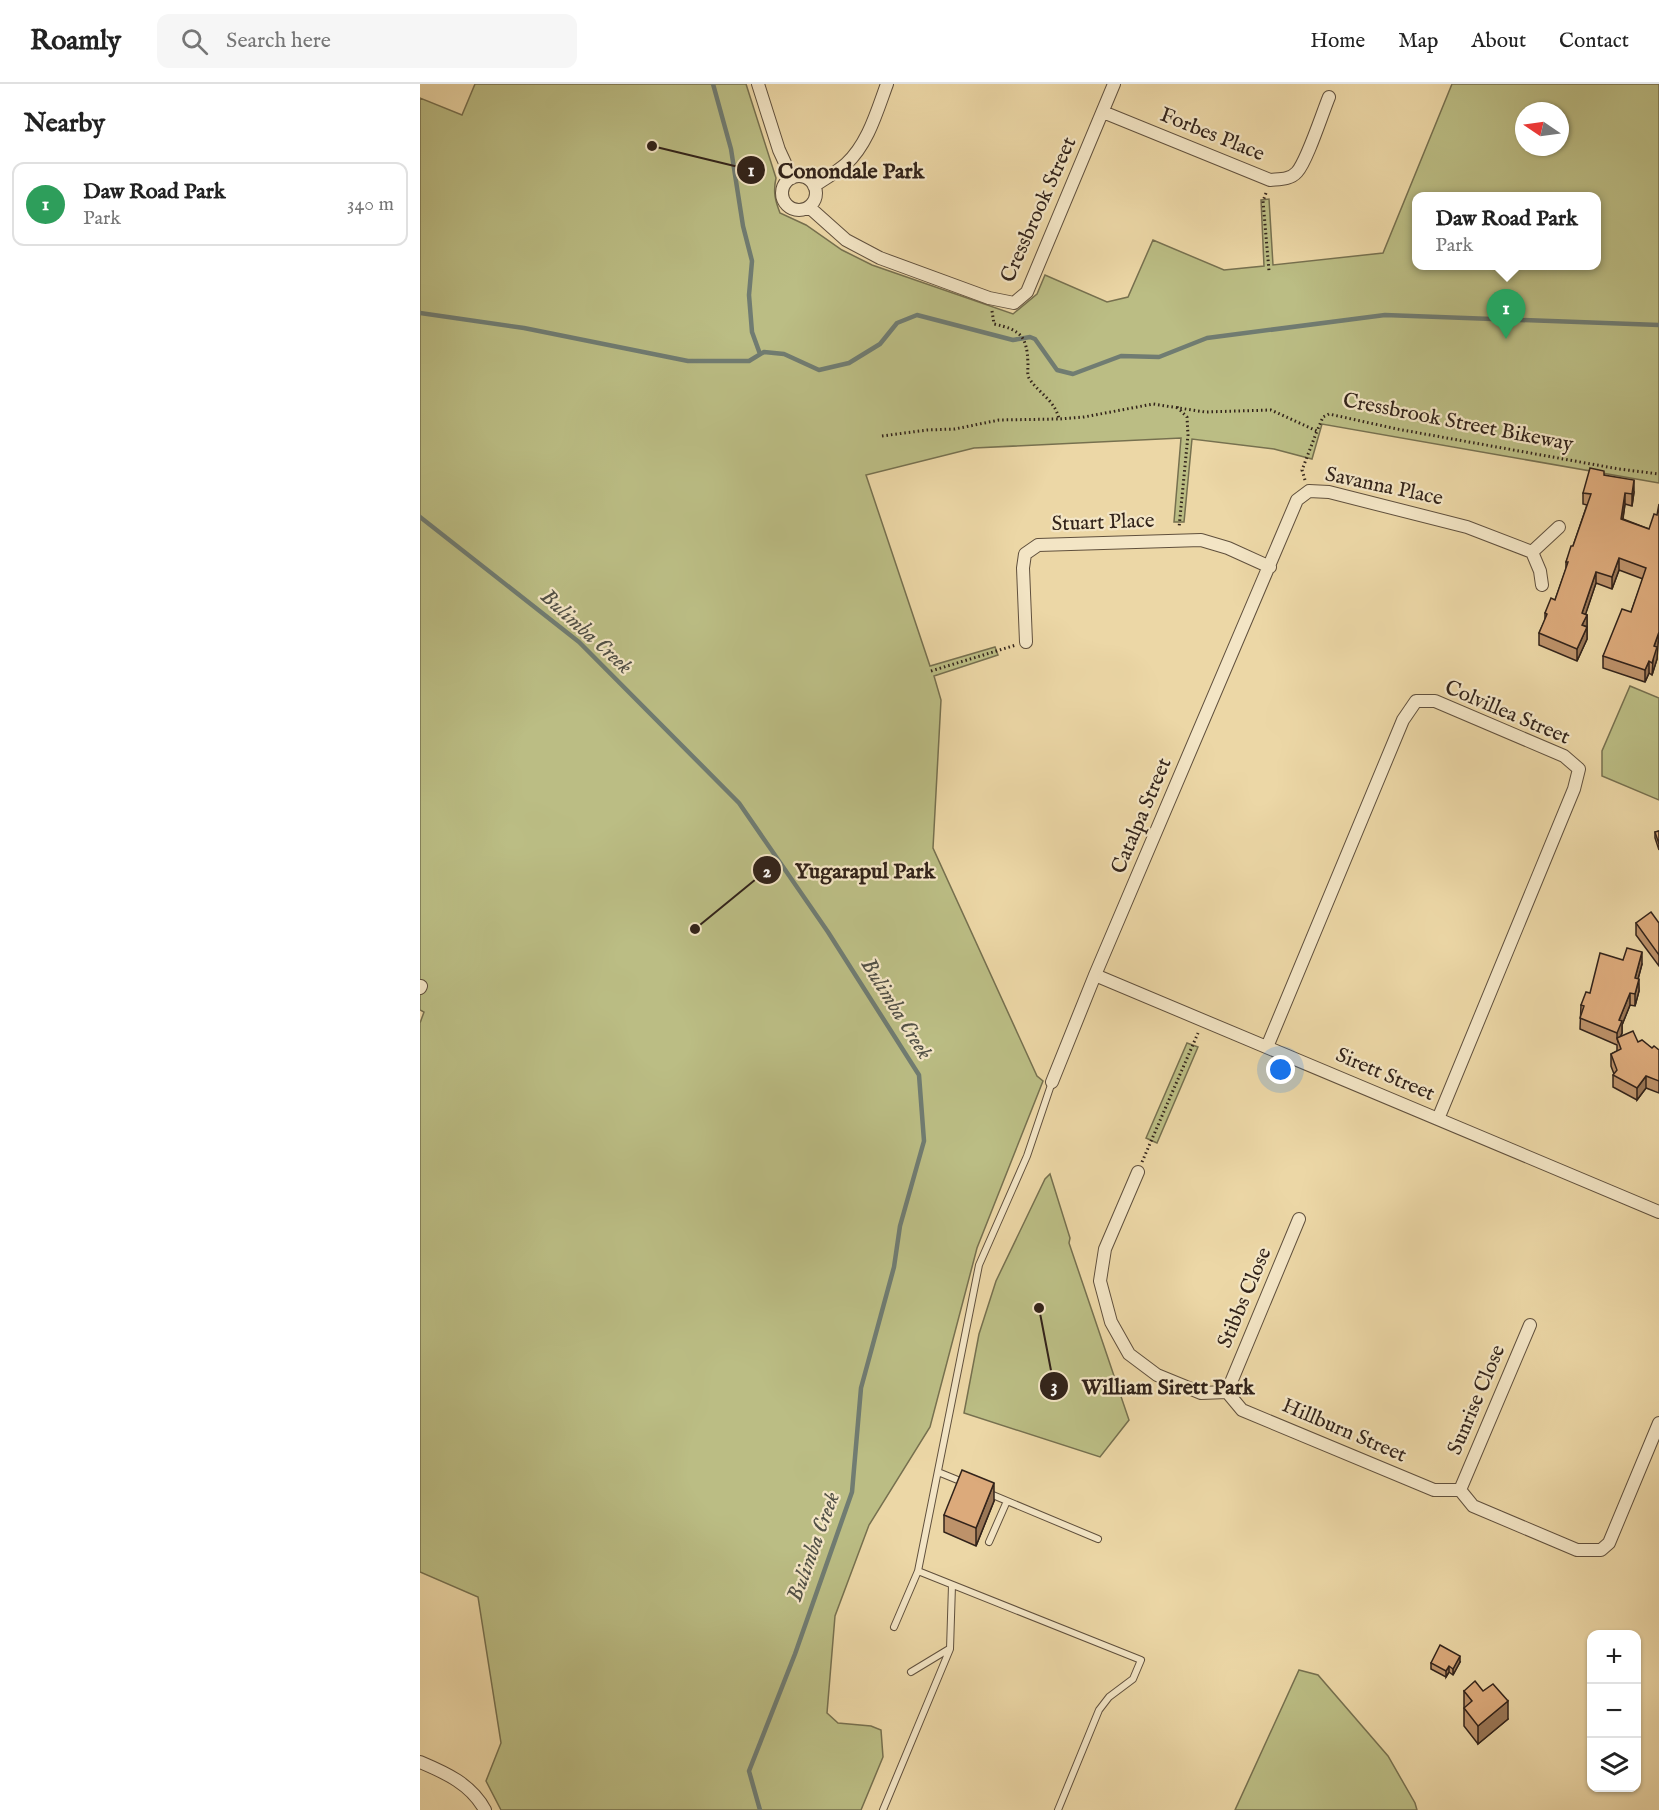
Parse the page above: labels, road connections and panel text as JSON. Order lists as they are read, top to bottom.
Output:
{
  "streets": {
    "street": [
      "Forbes Place",
      "Cressbrook Street",
      "Savanna Place",
      "Stuart Place",
      "Colvillea Street",
      "Catalpa Street",
      "Sirett Street",
      "Stibbs Close",
      "Sunrise Close",
      "Hillburn Street"
    ],
    "path": ["Cressbrook Street Bikeway"]
  },
  "crossings": [
    ["Forbes Place", "Cressbrook Street"],
    ["Savanna Place", "Stuart Place"],
    ["Savanna Place", "Catalpa Street"],
    ["Stuart Place", "Catalpa Street"],
    ["Colvillea Street", "Sirett Street"],
    ["Catalpa Street", "Sirett Street"],
    ["Stibbs Close", "Hillburn Street"],
    ["Sunrise Close", "Hillburn Street"]
  ],
  "water": ["Bulimba Creek"],
  "places": ["Conondale Park", "Yugarapul Park", "William Sirett Park"],
  "north": "left",
  "page": {
    "header": "Roamly",
    "search": "Search here",
    "nav": [
      "Home",
      "Map",
      "About",
      "Contact"
    ],
    "heading": "Nearby",
    "list": [
      {
        "mark": "1",
        "name": "Daw Road Park",
        "note": "Park",
        "value": "340 m"
      }
    ],
    "popup": ["Daw Road Park", "Park"],
    "pins": "1",
    "map_buttons": ["+", "−"]
  }
}
